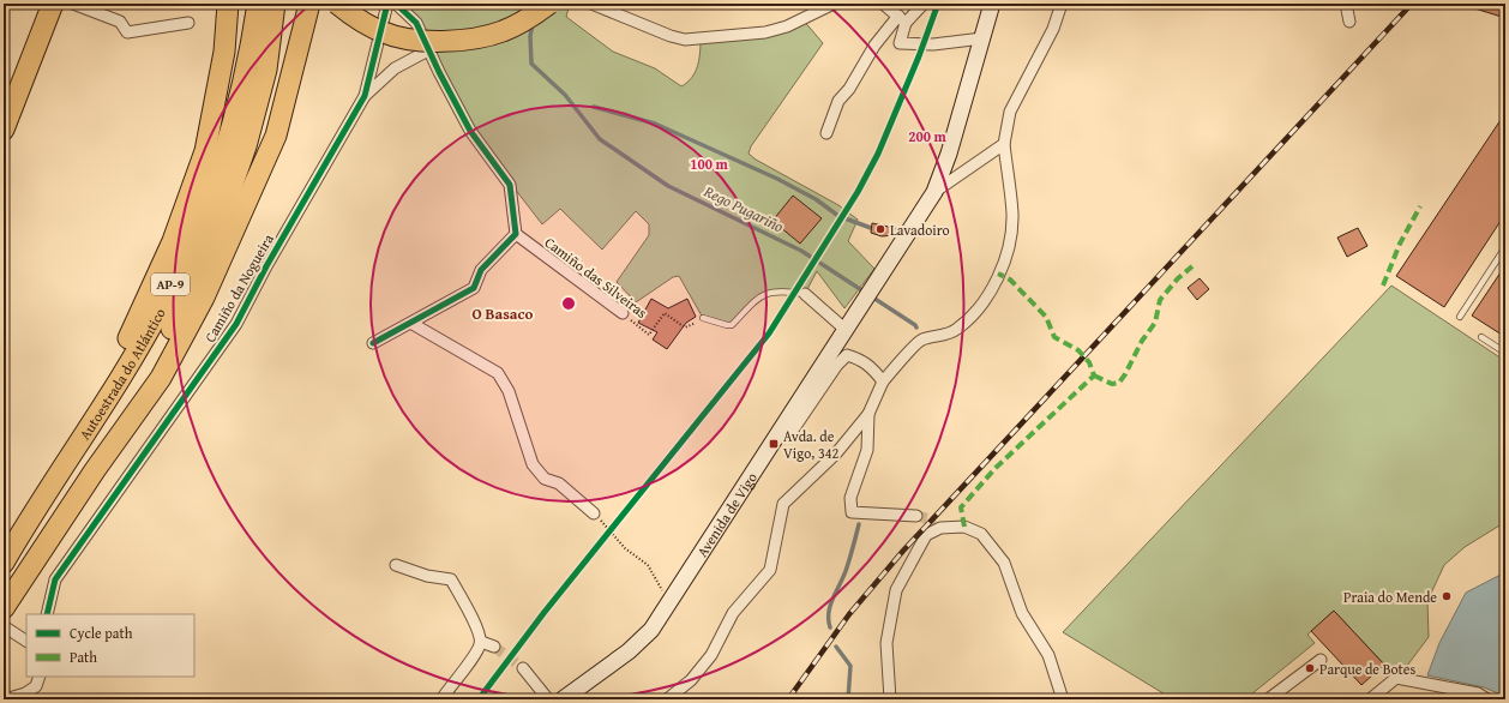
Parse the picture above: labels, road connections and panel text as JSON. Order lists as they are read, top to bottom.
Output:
{
  "streets": {
    "highway": ["AP-9", "Autoestrada do Atlántico"],
    "main road": ["Avenida de Vigo"],
    "street": ["Camiño das Silveiras", "Camiño da Nogueira"]
  },
  "districts": ["O Basaco"],
  "water": ["Rego Pugariño"],
  "places": {
    "other": ["Lavadoiro", "Praia do Mende", "Parque de Botes"],
    "transit": ["Avda. de Vigo, 342"]
  },
  "legend": ["Cycle path", "Path"],
  "rings": ["200 m", "100 m"]
}
